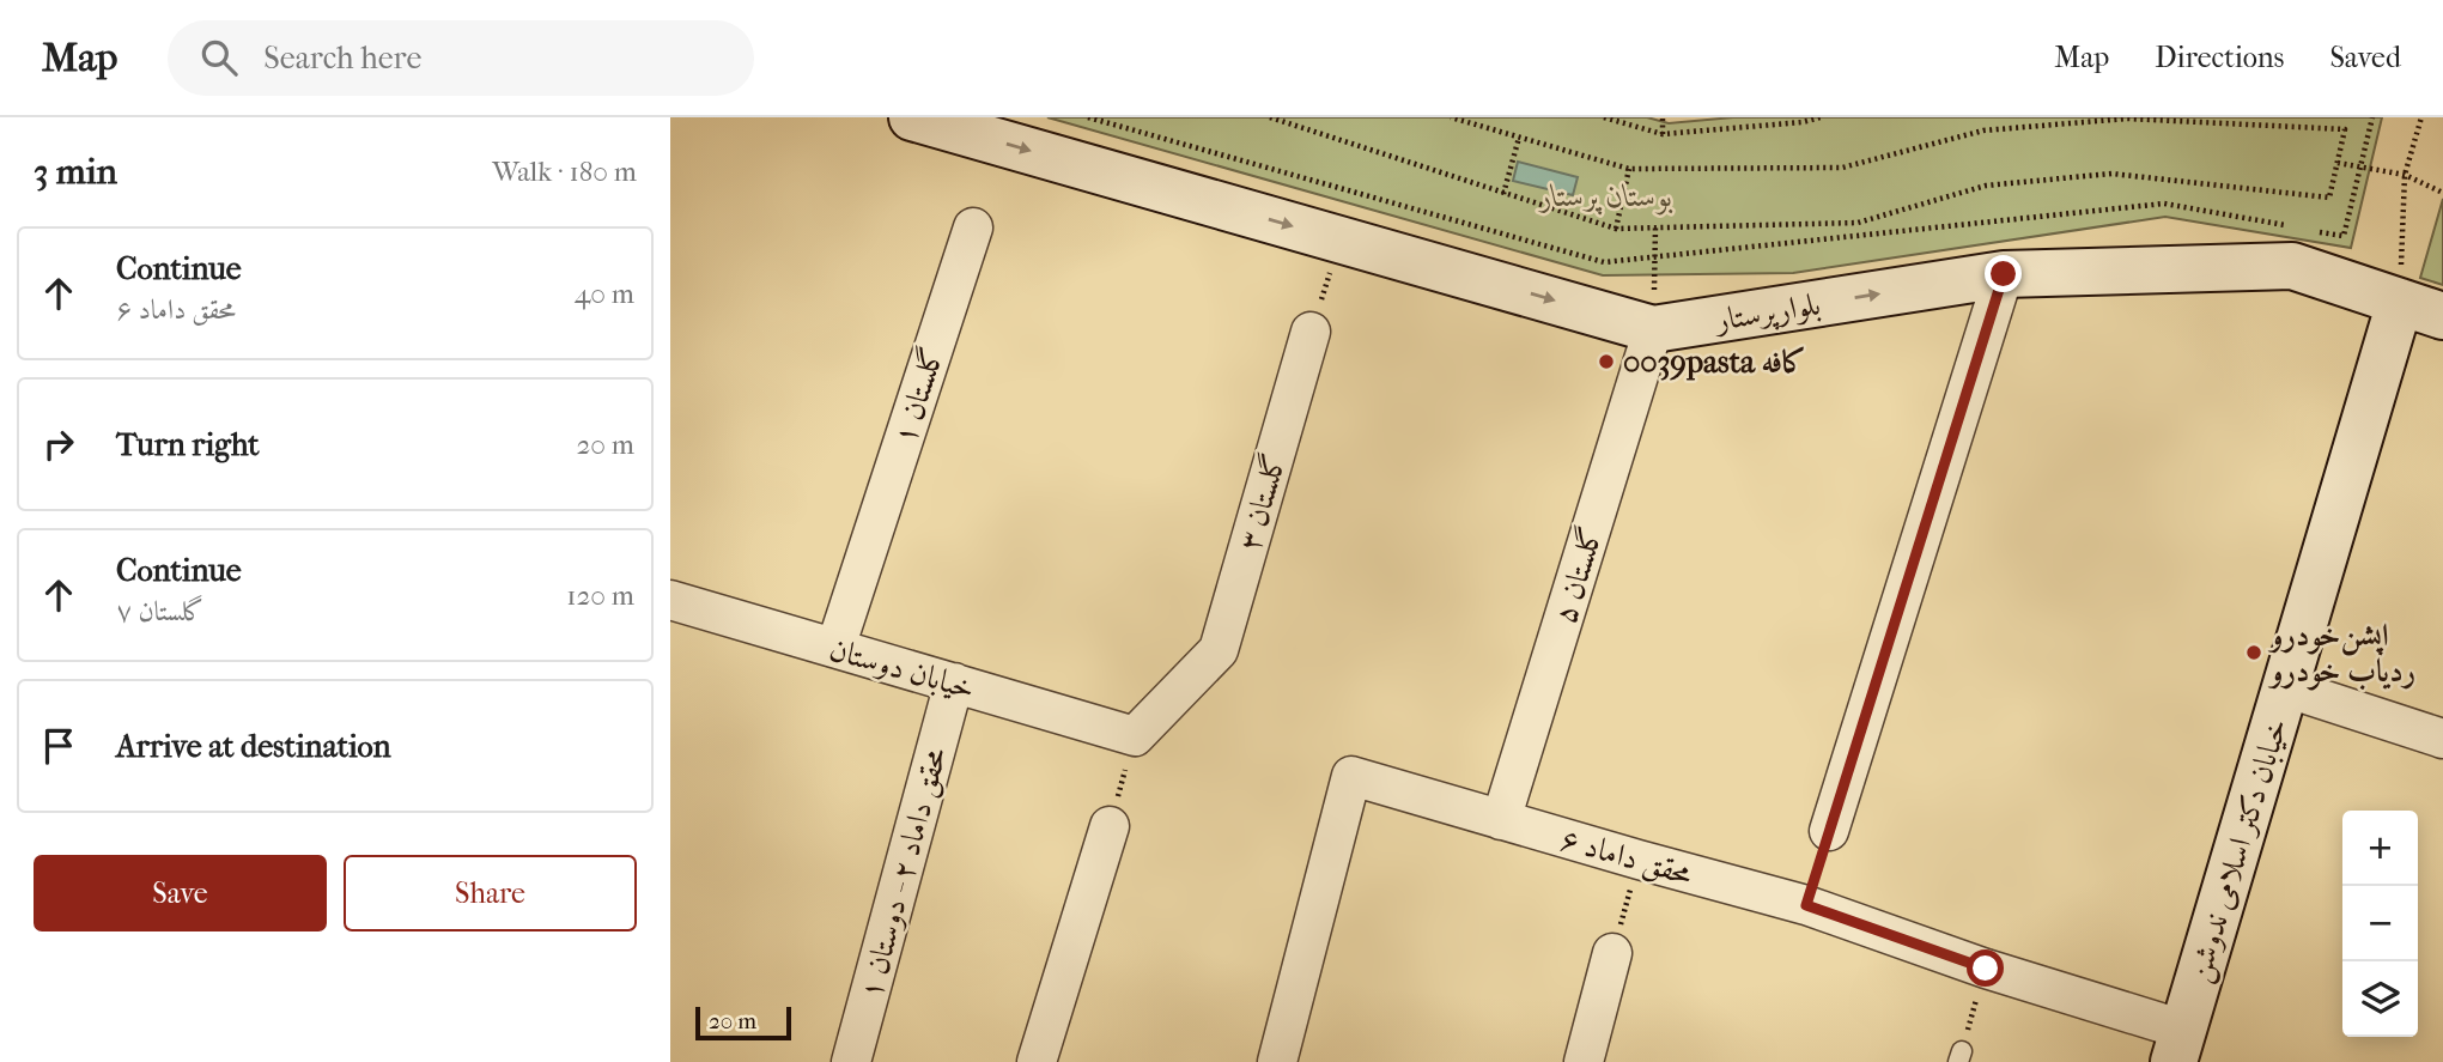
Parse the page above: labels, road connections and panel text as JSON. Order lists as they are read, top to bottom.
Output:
{
  "streets": {
    "street": [
      "بلوارپرستار",
      "گلستان ۱",
      "گلستان ۳",
      "گلستان ۵",
      "خیابان دوستان",
      "خيابان دکتر اسلامی ندوشن",
      "محقق داماد ۶",
      "محقق داماد ۲ - دوستان ۱"
    ]
  },
  "crossings": [
    ["بلوارپرستار", "گلستان ۵"],
    ["بلوارپرستار", "خيابان دکتر اسلامی ندوشن"],
    ["گلستان ۱", "خیابان دوستان"],
    ["گلستان ۳", "خیابان دوستان"],
    ["گلستان ۵", "محقق داماد ۶"],
    ["خیابان دوستان", "محقق داماد ۲ - دوستان ۱"],
    ["خيابان دکتر اسلامی ندوشن", "محقق داماد ۶"]
  ],
  "one_way": ["بلوارپرستار"],
  "parks": ["بوستان پرستار"],
  "places": ["0039pasta کافه", "اپشن‌خودرو ردیاب خودرو"],
  "scale_bar": "20 m",
  "page": {
    "header": "Map",
    "search": "Search here",
    "nav": ["Map", "Directions", "Saved"],
    "heading": ["3 min", "Walk · 180 m"],
    "list": [
      ["Continue", "محقق داماد ۶", "40 m"],
      ["Turn right", "20 m"],
      ["Continue", "گلستان ۷", "120 m"],
      "Arrive at destination"
    ],
    "map_buttons": ["+", "−"],
    "buttons": ["Save", "Share"],
    "scale": "20 m"
  }
}
